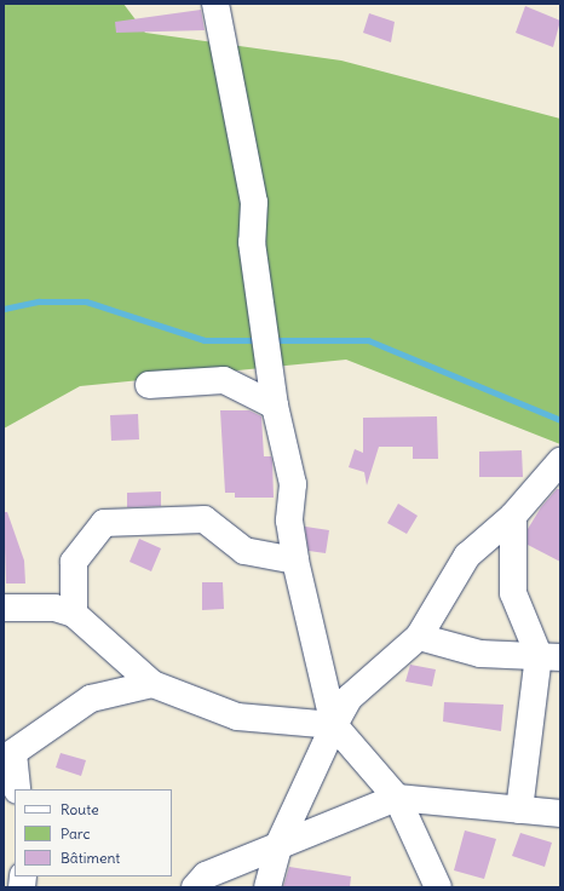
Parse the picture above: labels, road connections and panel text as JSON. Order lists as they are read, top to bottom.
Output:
{
  "legend": ["Route", "Parc", "Bâtiment"]
}
